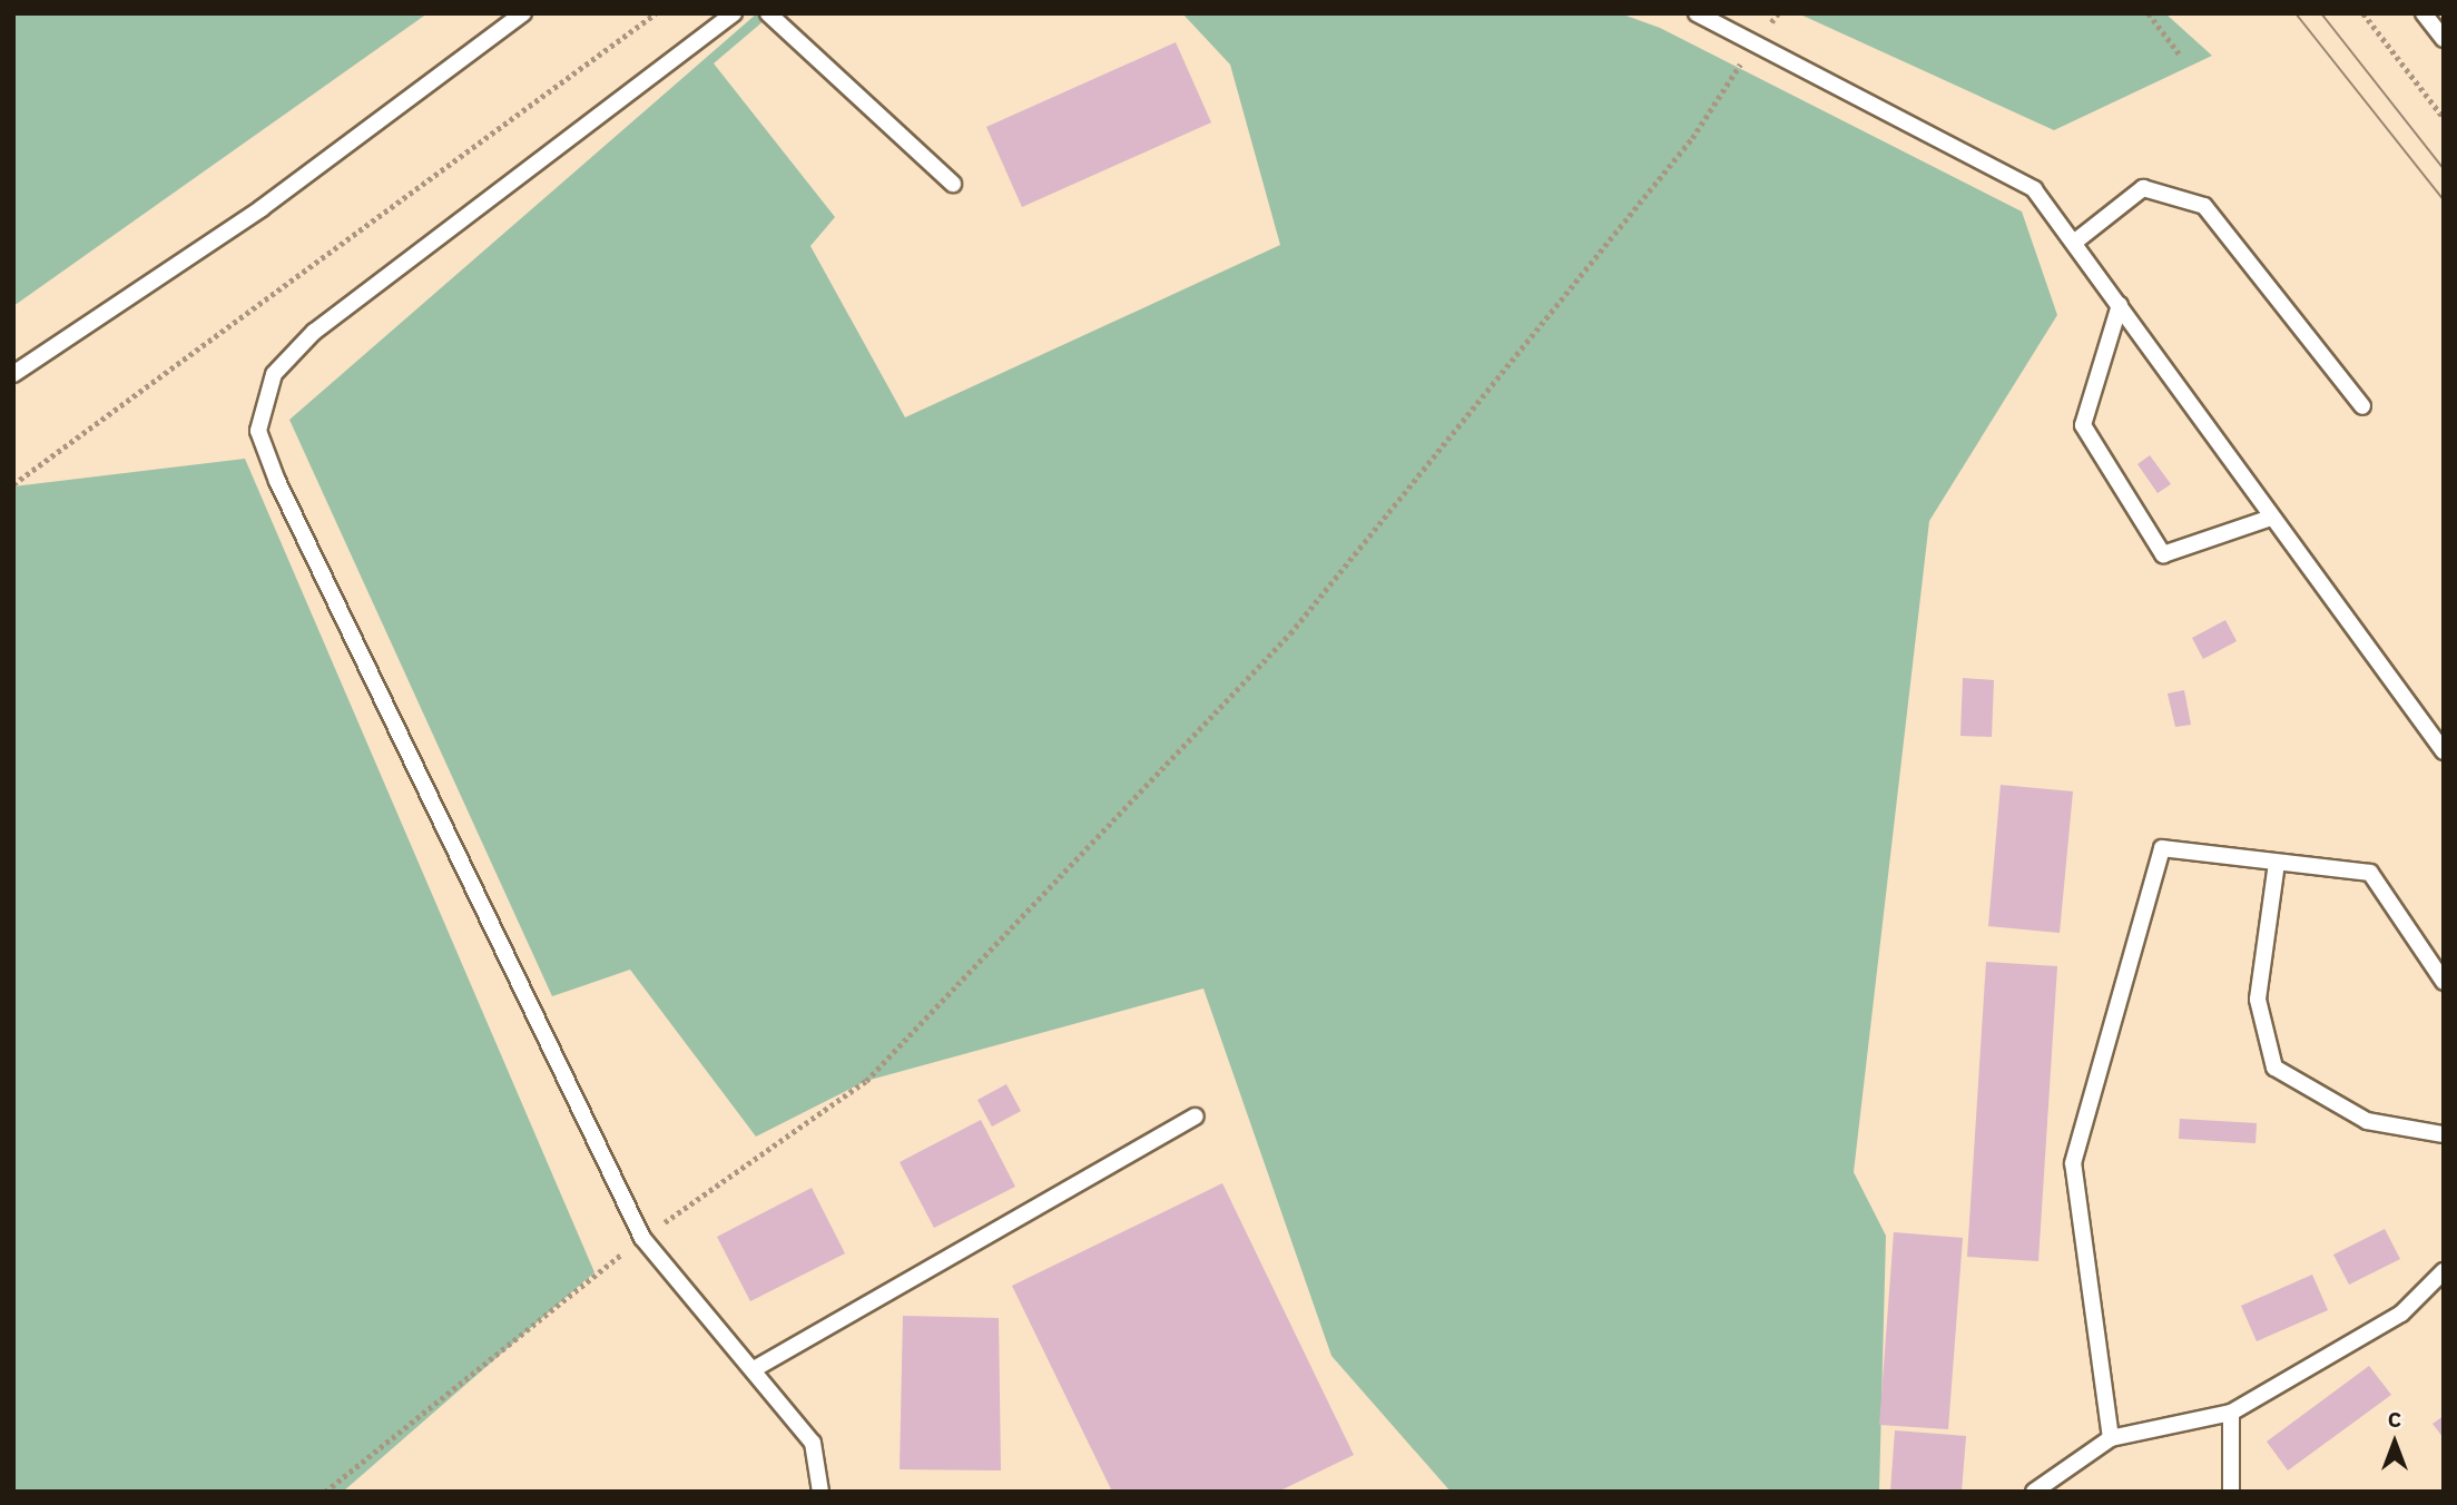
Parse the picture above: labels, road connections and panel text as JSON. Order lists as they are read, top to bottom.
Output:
{
  "north": "top"
}
